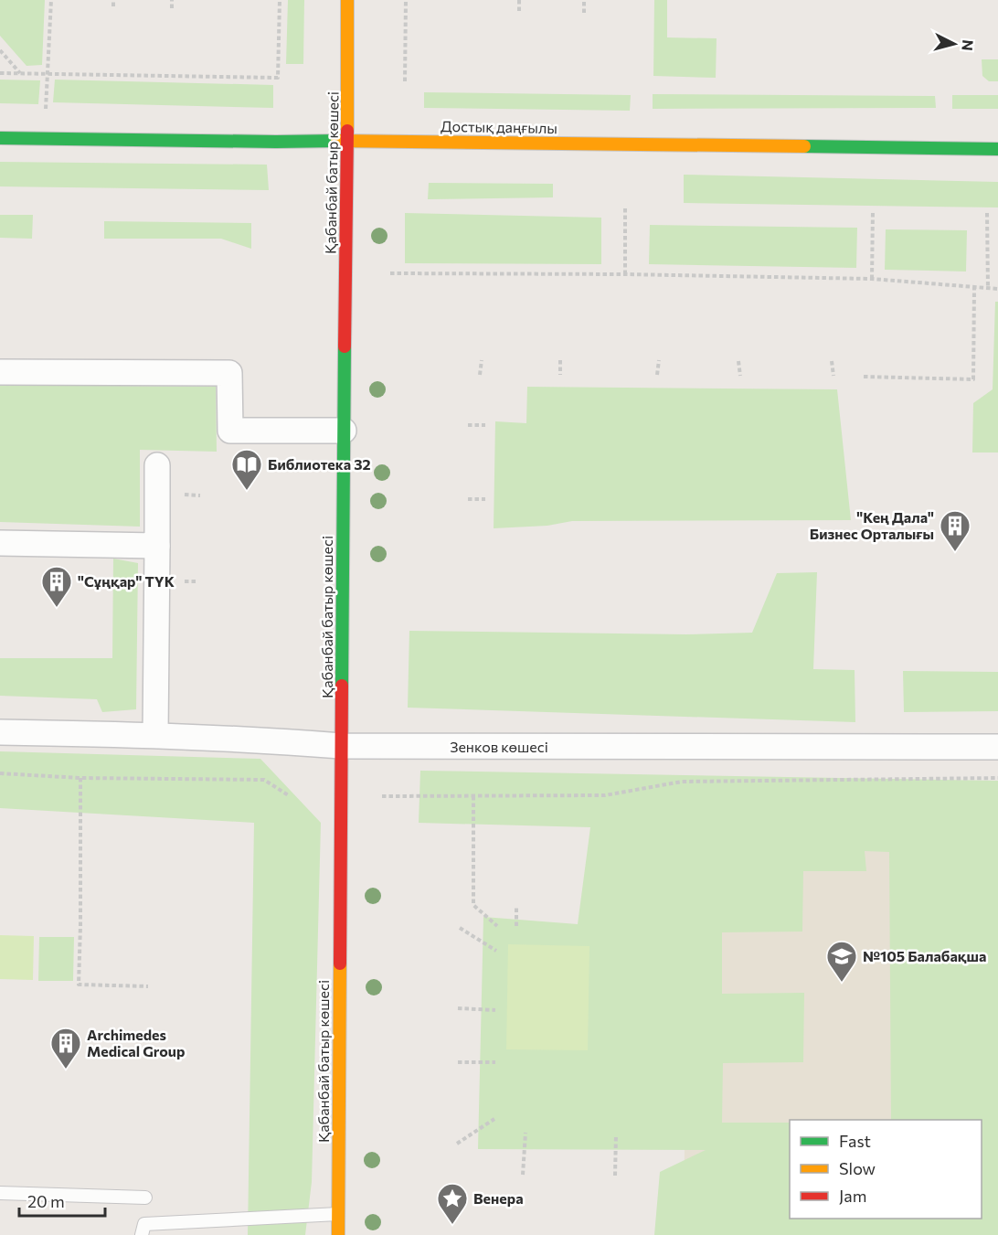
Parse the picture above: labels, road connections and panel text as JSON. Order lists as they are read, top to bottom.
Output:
{
  "streets": {
    "street": ["Достық даңғылы", "Қабанбай батыр көшесі", "Зенков көшесі"]
  },
  "crossings": [
    ["Достық даңғылы", "Қабанбай батыр көшесі"],
    ["Қабанбай батыр көшесі", "Зенков көшесі"]
  ],
  "places": {
    "library": ["Библиотека 32"],
    "building": ["\"Кең Дала\" Бизнес Орталығы", "\"Сұңқар\" ТҮК", "Archimedes Medical Group"],
    "school or university": ["№105 Балабақша"],
    "place": ["Венера"]
  },
  "legend": ["Fast", "Slow", "Jam"],
  "scale_bar": "20 m",
  "north": "right"
}
